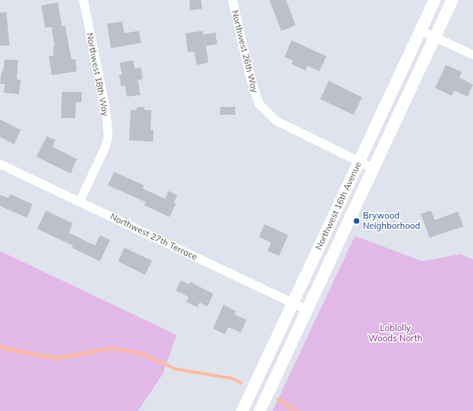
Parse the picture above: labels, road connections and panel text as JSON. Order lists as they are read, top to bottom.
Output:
{
  "streets": {
    "main road": ["Northwest 16th Avenue"],
    "street": ["Northwest 26th Way", "Northwest 18th Way", "Northwest 27th Terrace"]
  },
  "crossings": [
    ["Northwest 26th Way", "Northwest 16th Avenue"],
    ["Northwest 18th Way", "Northwest 27th Terrace"],
    ["Northwest 16th Avenue", "Northwest 27th Terrace"]
  ],
  "parks": ["Loblolly Woods North"],
  "places": ["Brywood Neighborhood"]
}
